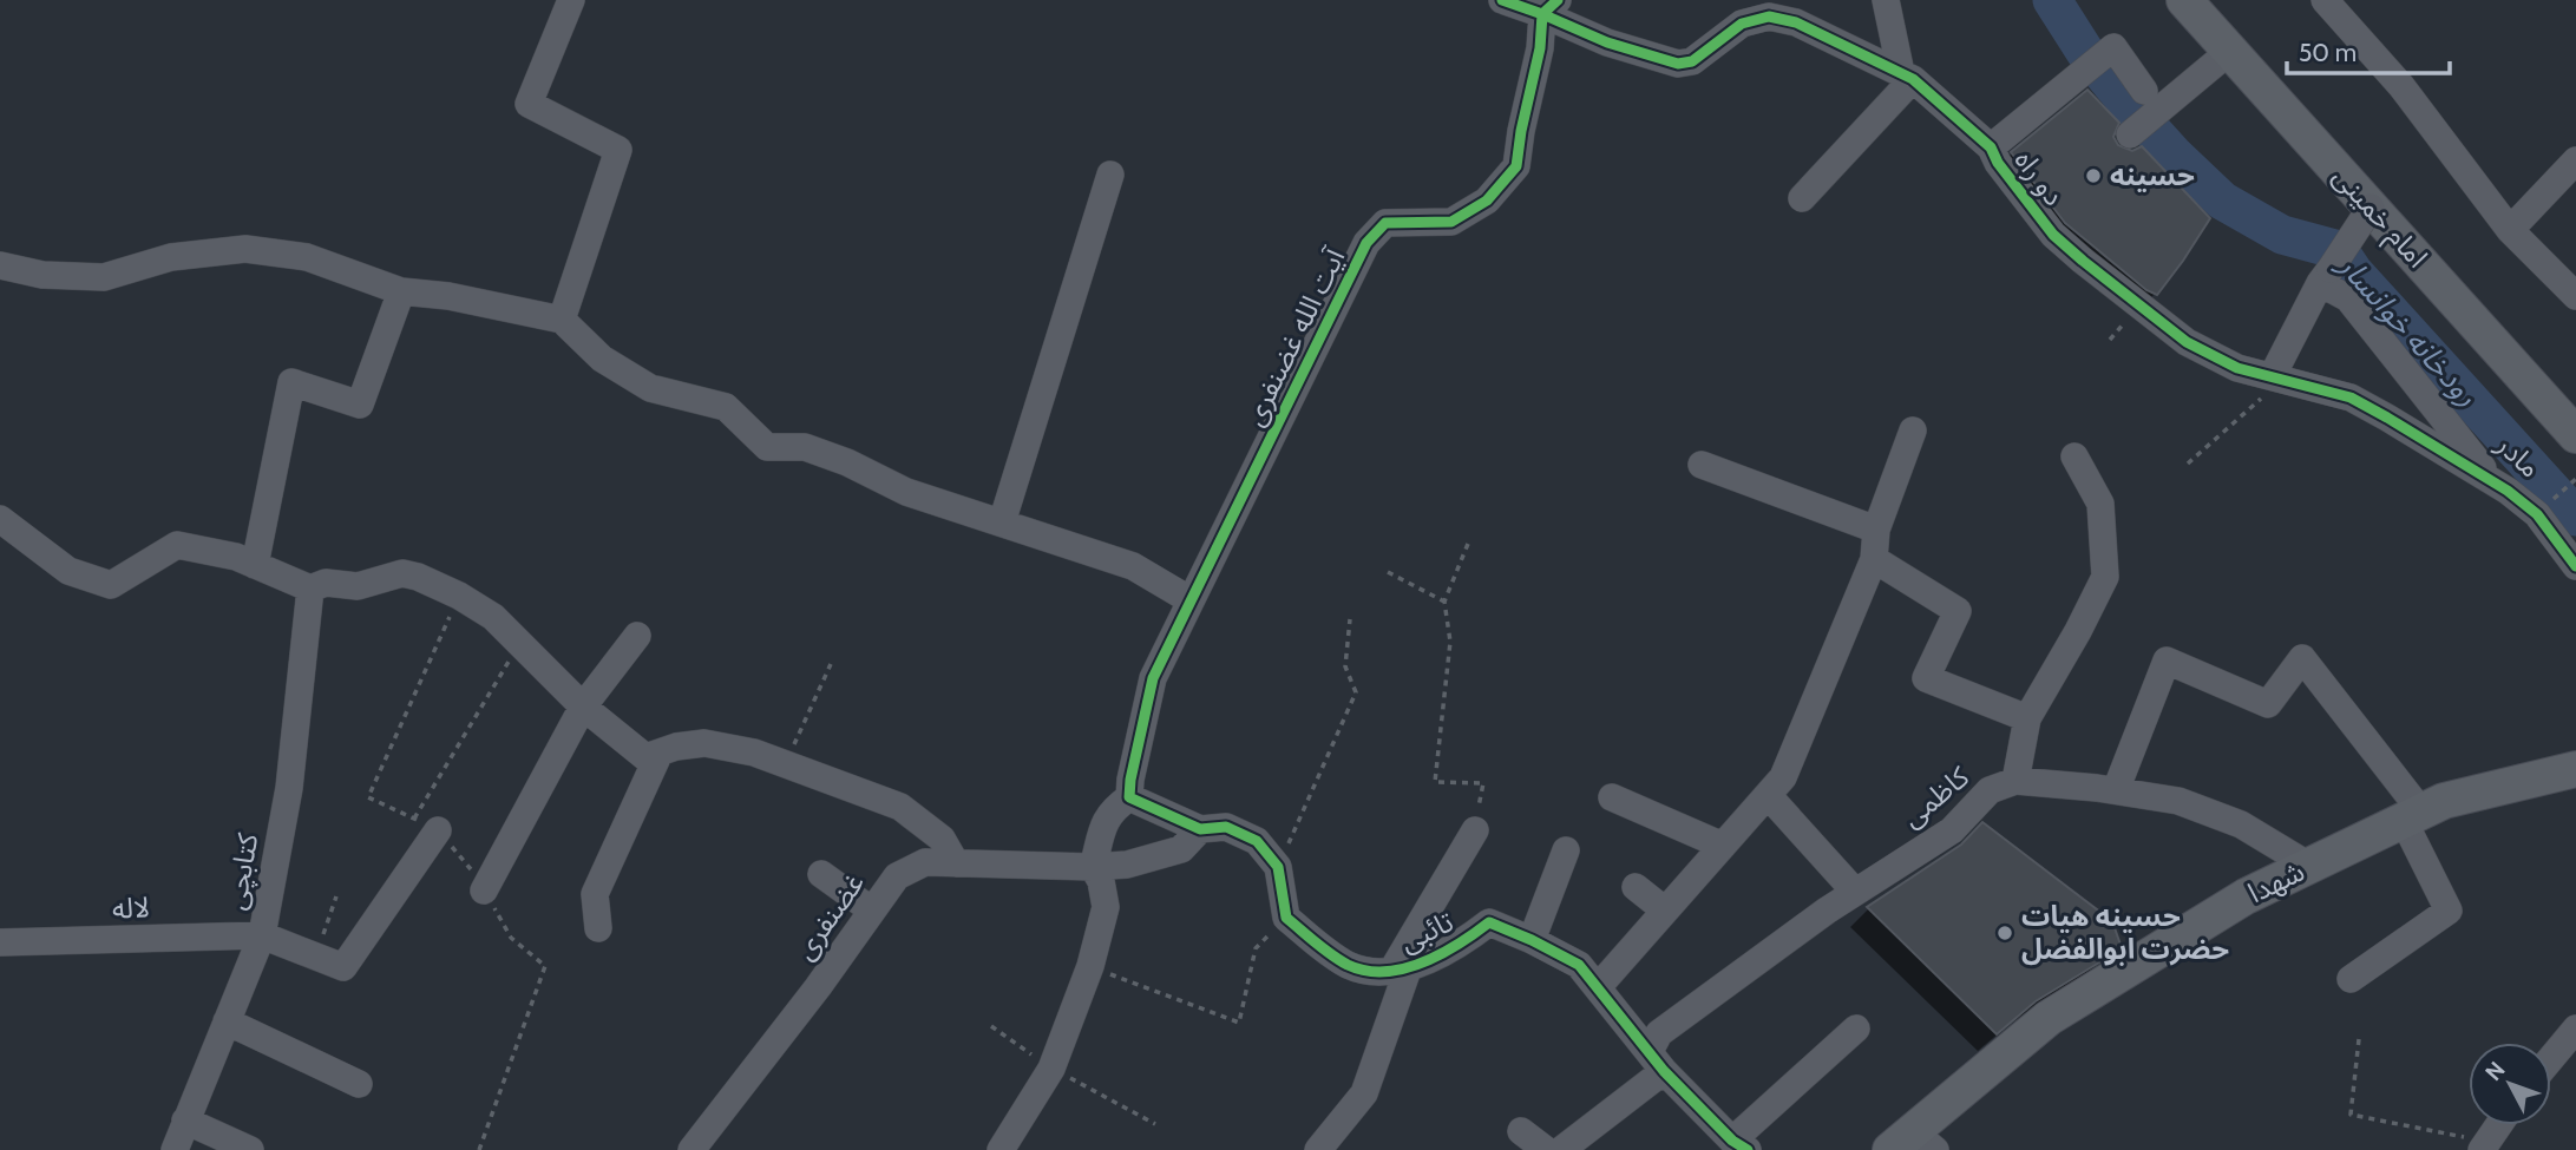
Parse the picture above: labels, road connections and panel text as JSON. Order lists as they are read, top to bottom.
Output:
{
  "streets": {
    "main road": ["امام خمینی", "شهدا"],
    "street": [
      "دو راه",
      "آیت الله غضنفری",
      "مادر",
      "کاظمی",
      "کتابچی",
      "لاله",
      "غضنفری",
      "تائبی"
    ]
  },
  "crossings": [
    ["دو راه", "آیت الله غضنفری"],
    ["دو راه", "مادر"],
    ["کاظمی", "شهدا"],
    ["کاظمی", "تائبی"],
    ["کتابچی", "لاله"]
  ],
  "water": ["رودخانه خوانسار"],
  "places": ["حسینه", "حسینه هیات حضرت ابوالفضل"],
  "scale_bar": "50 m",
  "north": "top left"
}
